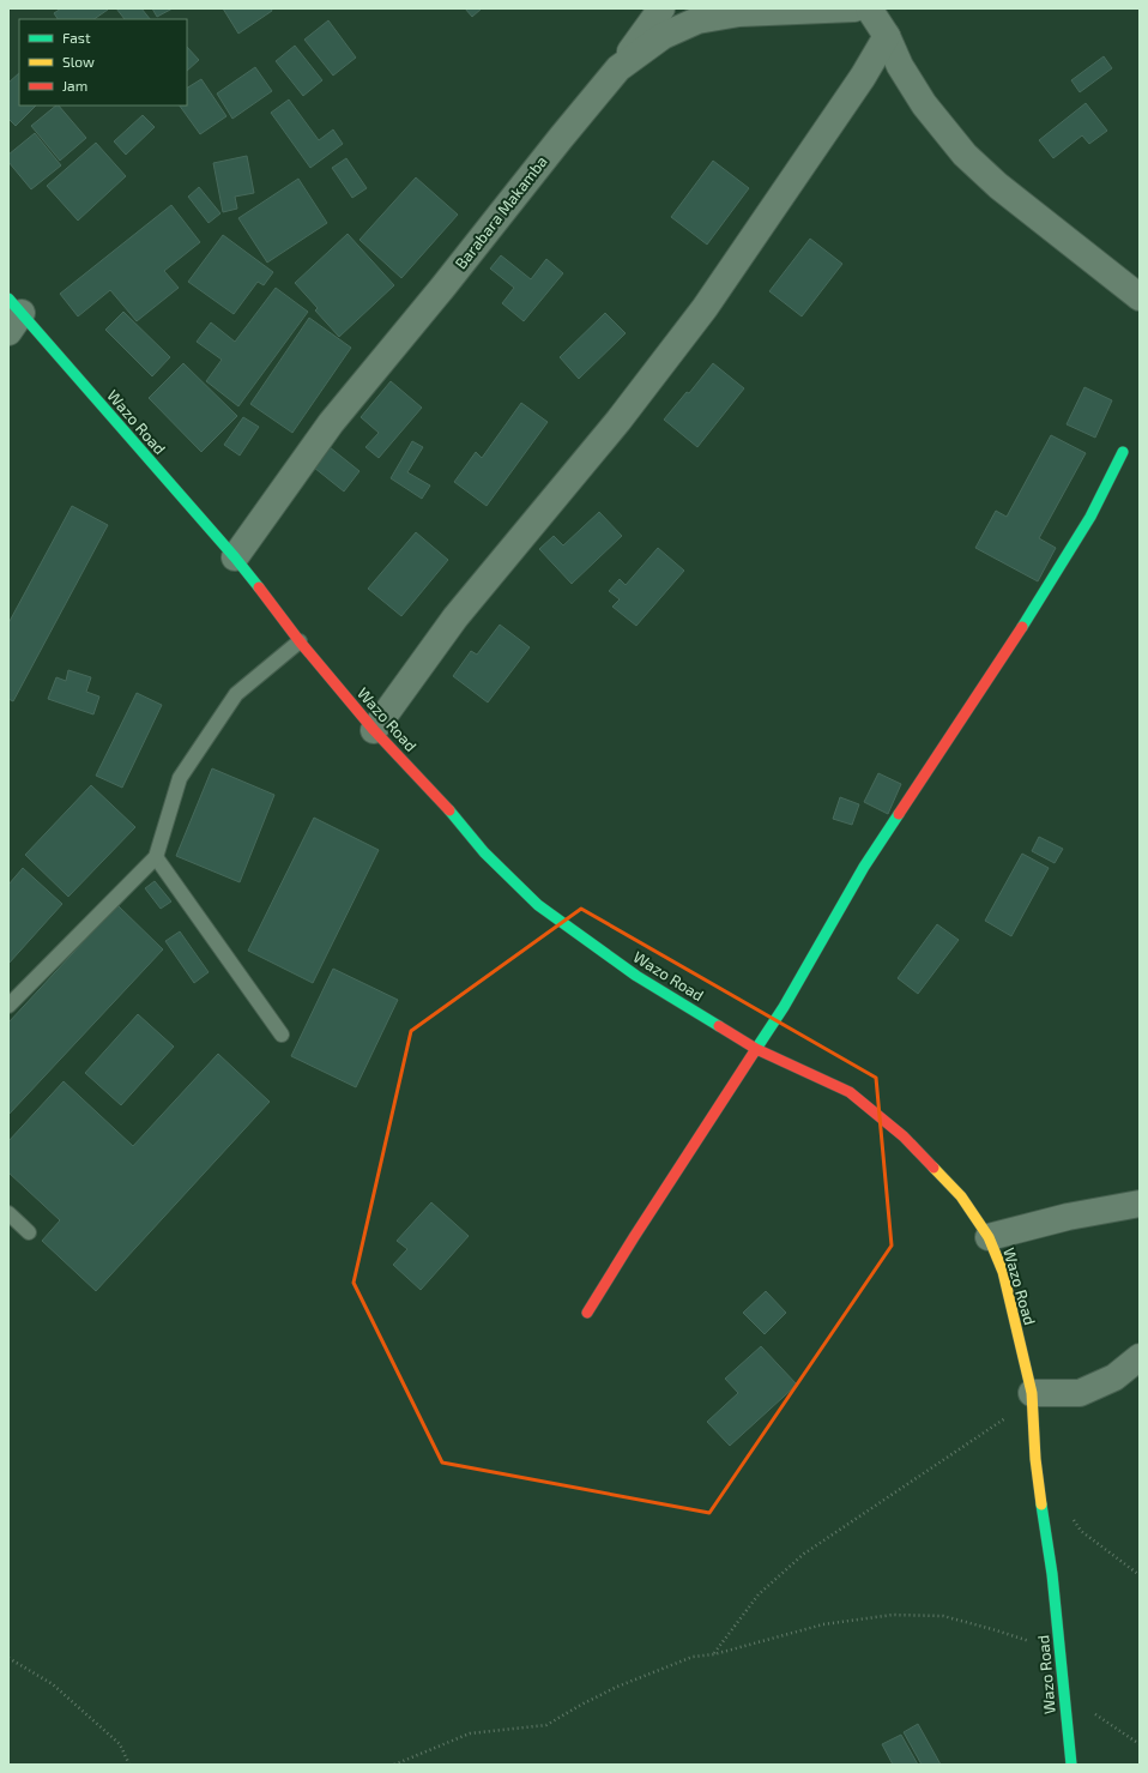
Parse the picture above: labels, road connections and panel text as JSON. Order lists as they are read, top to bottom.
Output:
{
  "streets": {
    "main road": ["Wazo Road"],
    "street": ["Barabara Makamba"]
  },
  "crossings": [
    ["Barabara Makamba", "Wazo Road"]
  ],
  "legend": ["Fast", "Slow", "Jam"]
}
